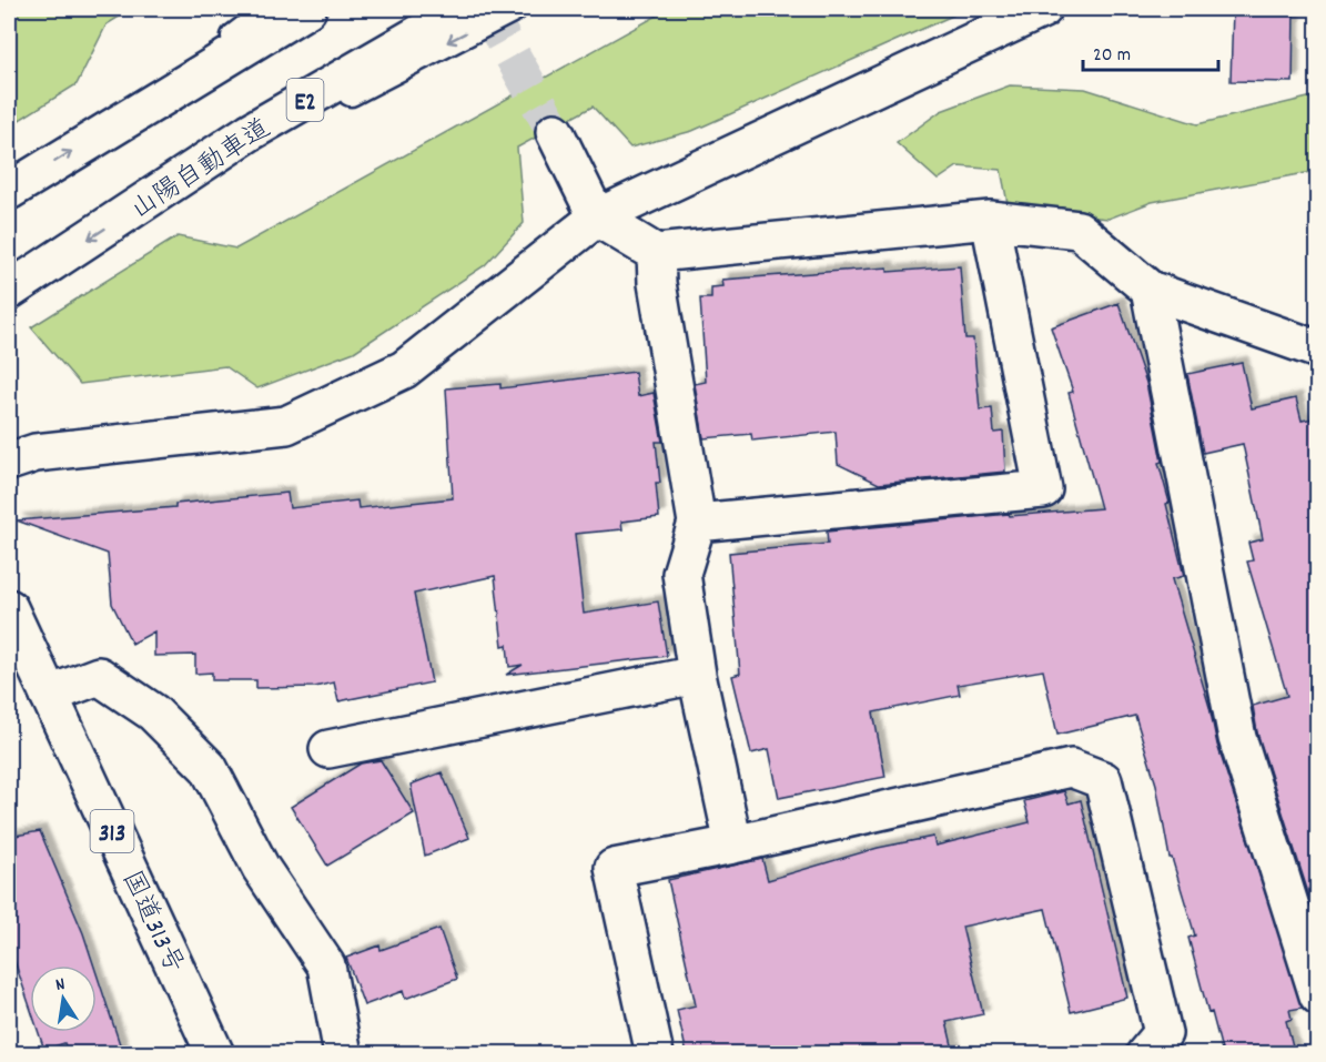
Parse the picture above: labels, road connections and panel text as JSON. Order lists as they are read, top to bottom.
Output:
{
  "streets": {
    "main road": [
      "E2",
      "山陽自動車道",
      "313",
      "国道313号"
    ]
  },
  "scale_bar": "20 m",
  "north": "top"
}
